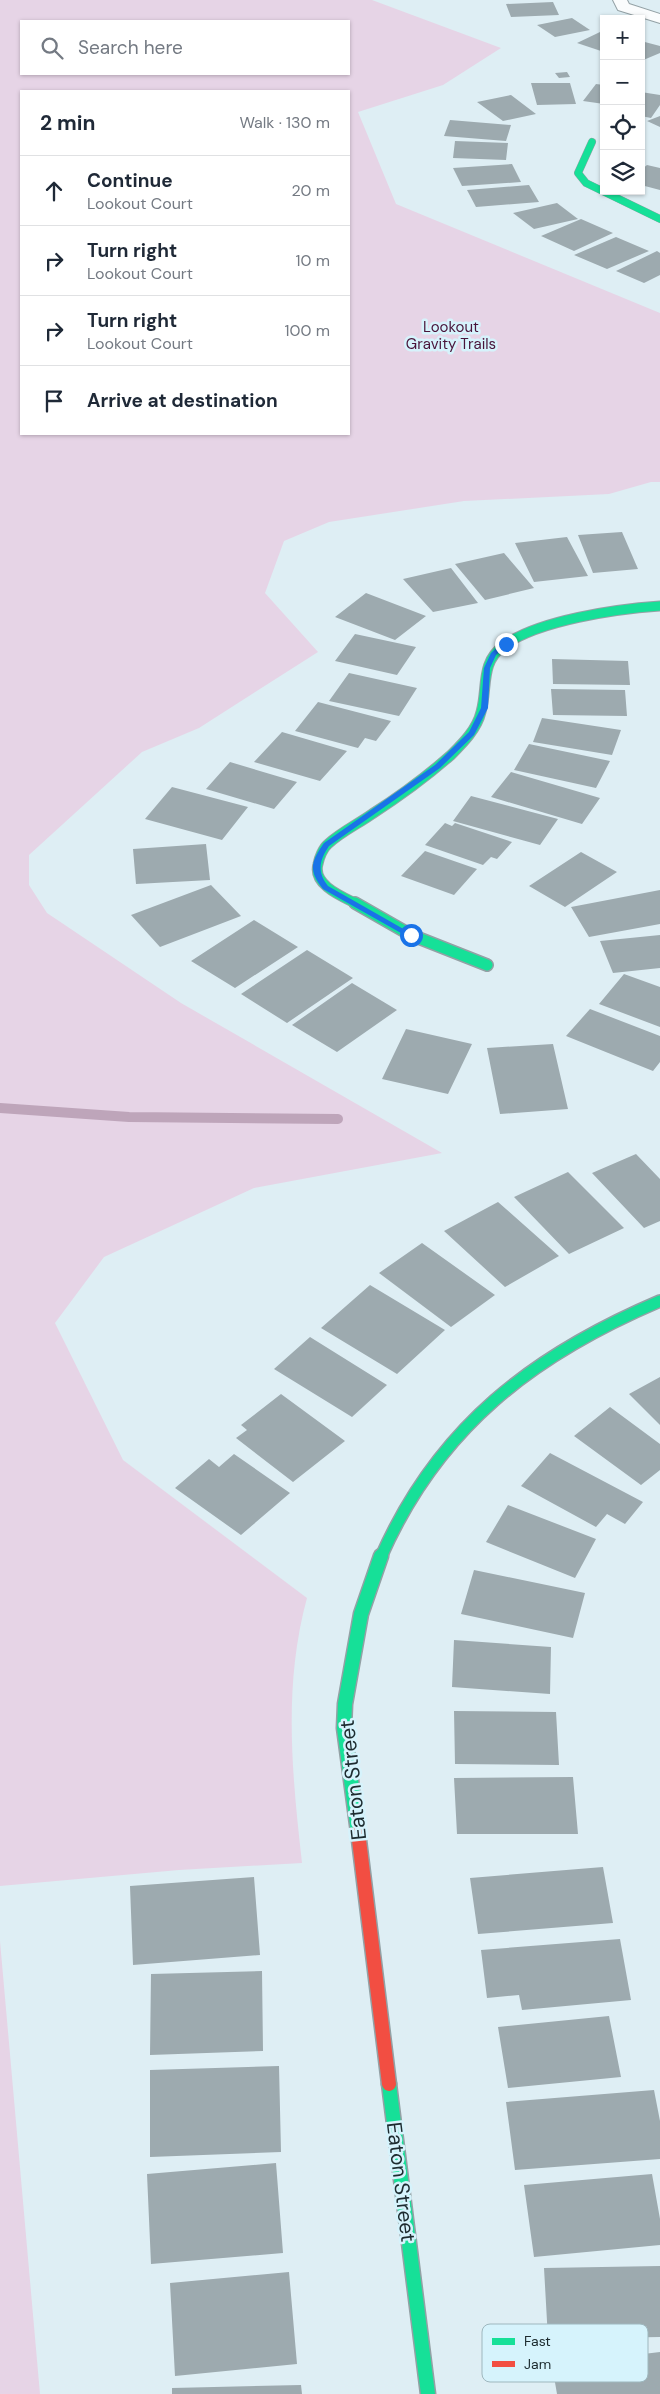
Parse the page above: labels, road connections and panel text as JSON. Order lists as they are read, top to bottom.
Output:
{
  "streets": {
    "street": ["Eaton Street"]
  },
  "parks": ["Lookout Gravity Trails"],
  "legend": ["Fast", "Jam"],
  "page": {
    "map_buttons": ["+", "−"],
    "search": "Search here",
    "heading": ["2 min", "Walk · 130 m"],
    "list": [
      ["Continue", "Lookout Court", "20 m"],
      ["Turn right", "Lookout Court", "10 m"],
      ["Turn right", "Lookout Court", "100 m"],
      "Arrive at destination"
    ]
  }
}
